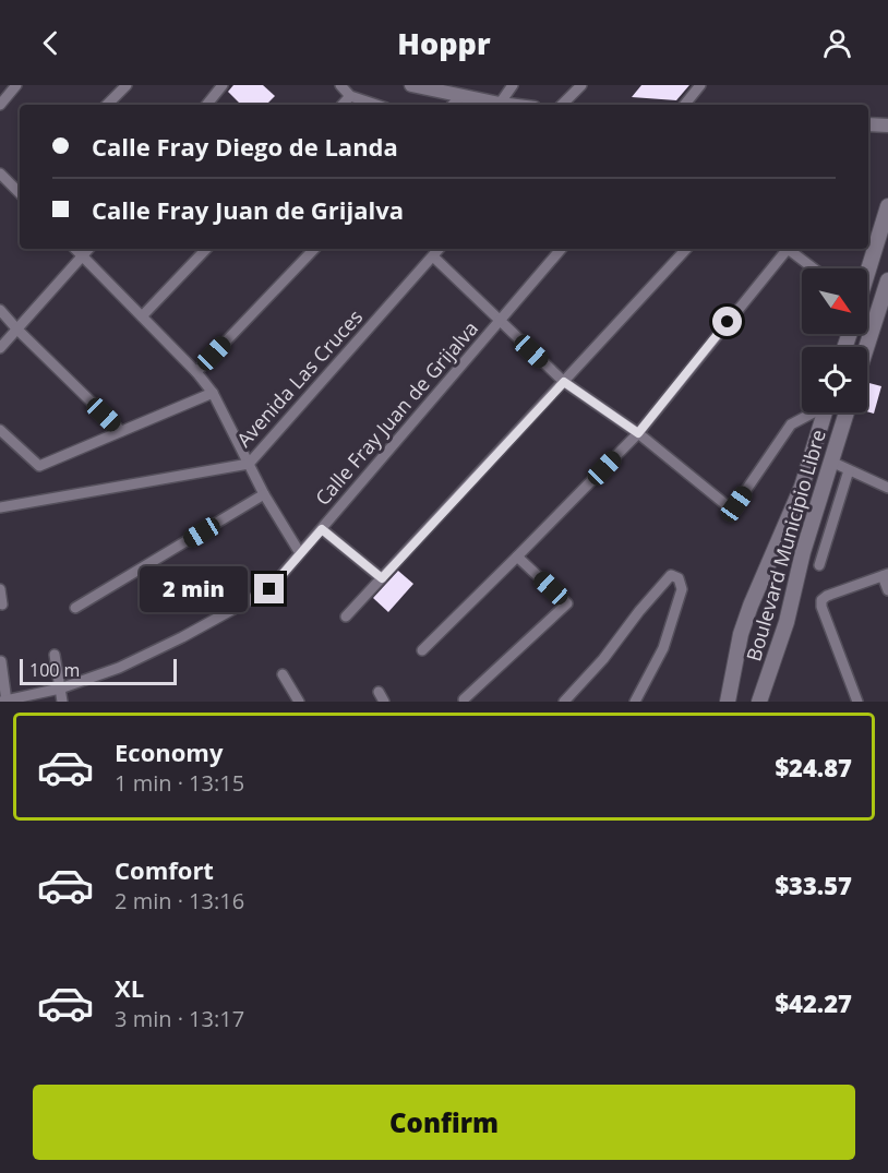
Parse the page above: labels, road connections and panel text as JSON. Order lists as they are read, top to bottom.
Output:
{
  "streets": {
    "main road": ["Boulevard Municipio Libre"],
    "street": ["Avenida Las Cruces", "Calle Fray Juan de Grijalva"]
  },
  "scale_bar": "100 m",
  "north": "bottom right",
  "page": {
    "header": "Hoppr",
    "banner": ["Calle Fray Diego de Landa", "Calle Fray Juan de Grijalva"],
    "bubble": "2 min",
    "scale": "100 m",
    "list": [
      {
        "name": "Economy",
        "note": "1 min · 13:15",
        "value": "$24.87"
      },
      {
        "name": "Comfort",
        "note": "2 min · 13:16",
        "value": "$33.57"
      },
      {
        "name": "XL",
        "note": "3 min · 13:17",
        "value": "$42.27"
      }
    ],
    "buttons": "Confirm"
  }
}
